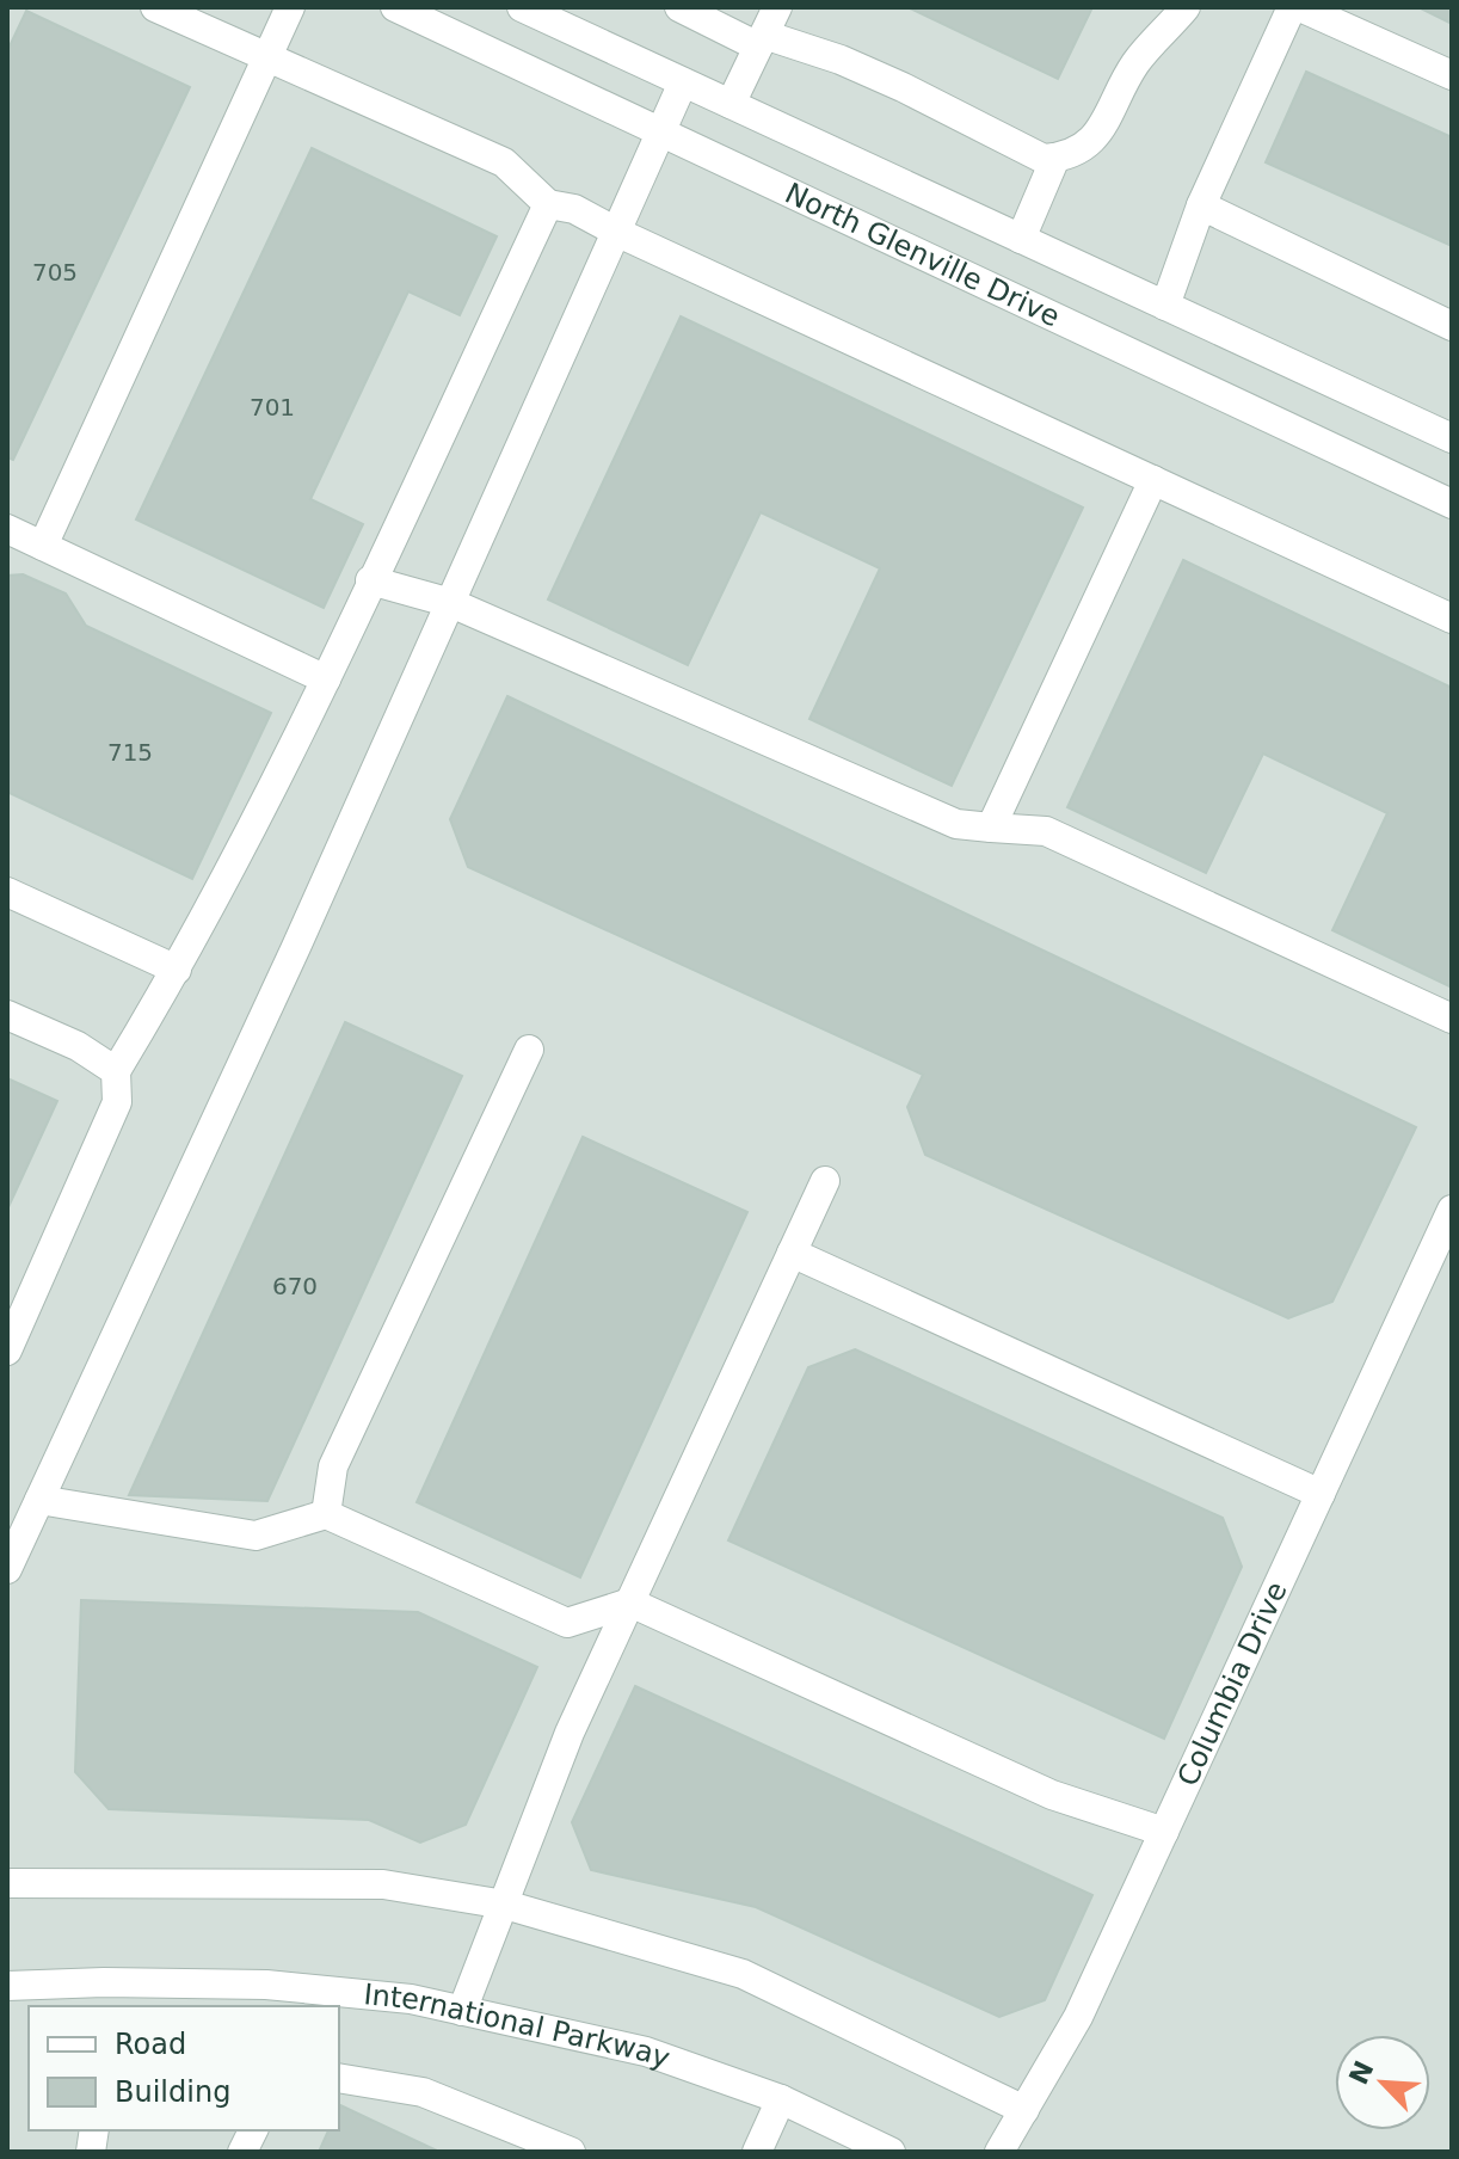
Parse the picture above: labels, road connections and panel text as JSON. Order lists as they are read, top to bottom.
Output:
{
  "streets": {
    "street": ["North Glenville Drive", "Columbia Drive", "International Parkway"]
  },
  "house_numbers": [
    "705",
    "701",
    "715",
    "670"
  ],
  "legend": ["Road", "Building"],
  "north": "top left"
}
